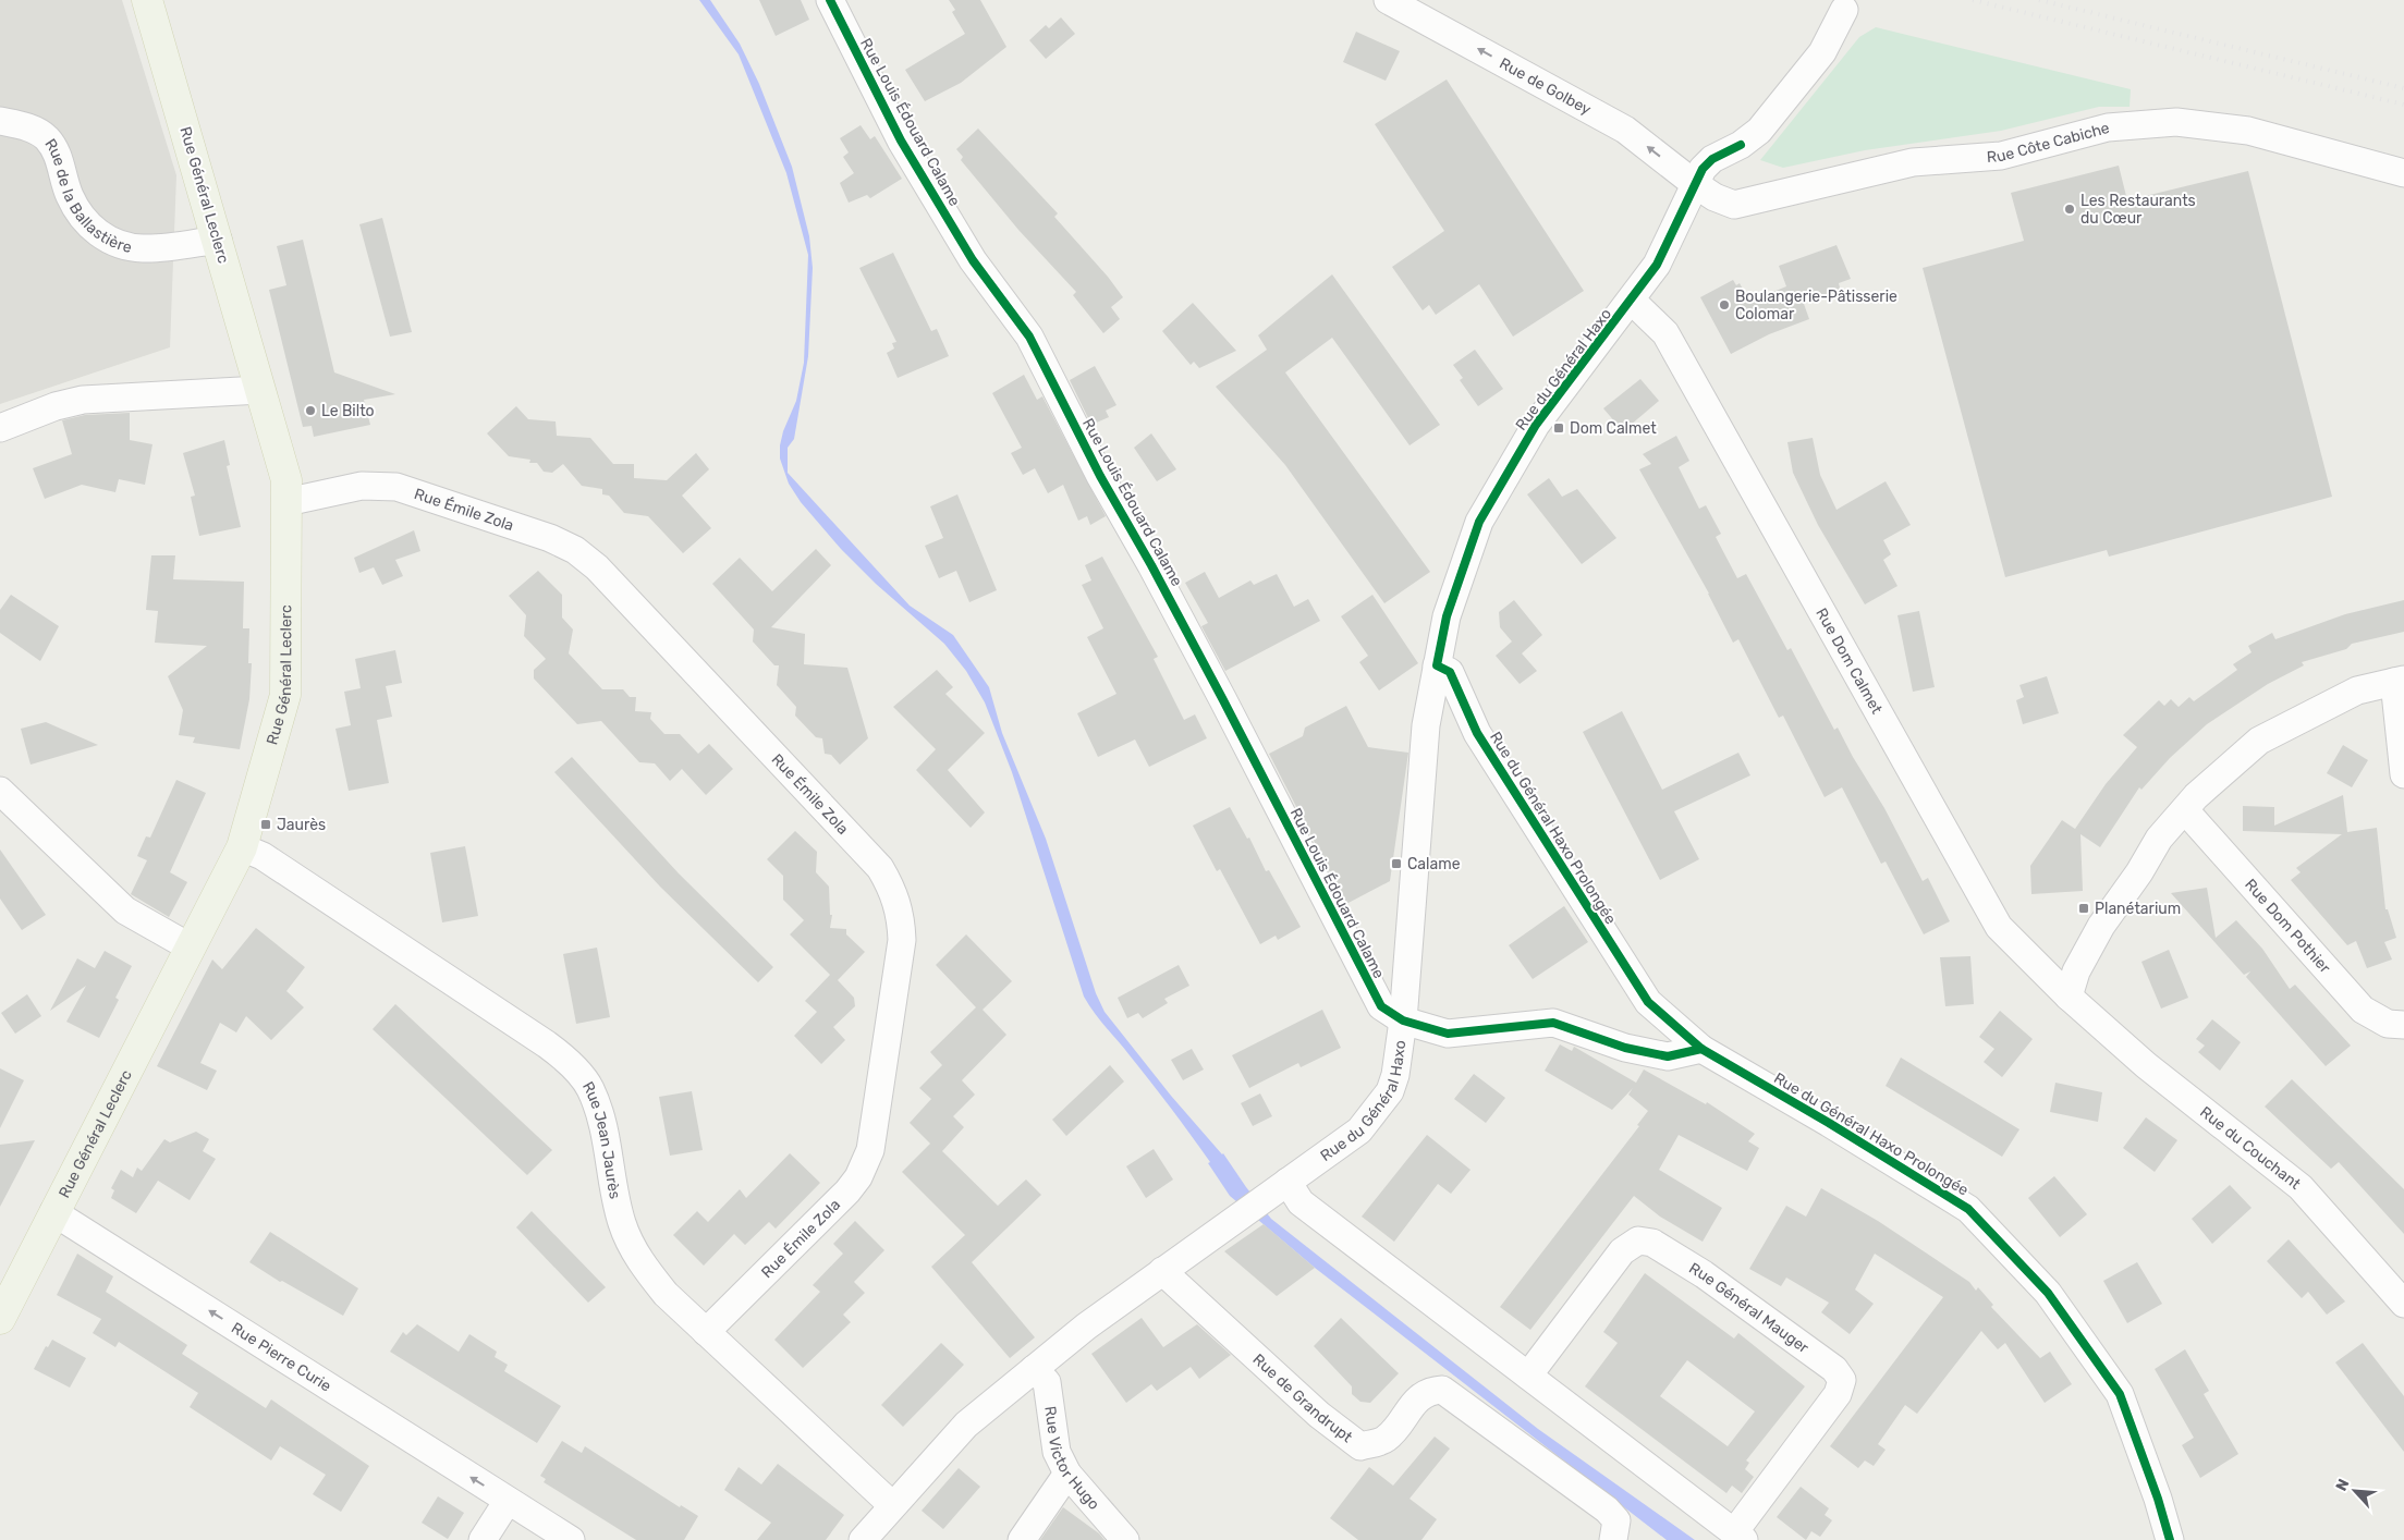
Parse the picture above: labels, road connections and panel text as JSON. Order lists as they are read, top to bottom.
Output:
{
  "streets": {
    "main road": ["Rue Général Leclerc"],
    "street": [
      "Rue de Golbey",
      "Rue Louis Édouard Calame",
      "Rue Côte Cabiche",
      "Rue de la Ballastière",
      "Rue du Général Haxo",
      "Rue Émile Zola",
      "Rue Dom Calmet",
      "Rue du Général Haxo Prolongée",
      "Rue Dom Pothier",
      "Rue Jean Jaurès",
      "Rue du Couchant",
      "Rue Général Mauger",
      "Rue Pierre Curie",
      "Rue de Grandrupt",
      "Rue Victor Hugo"
    ]
  },
  "crossings": [
    ["Rue de Golbey", "Rue Côte Cabiche"],
    ["Rue de Golbey", "Rue du Général Haxo"],
    ["Rue Louis Édouard Calame", "Rue du Général Haxo"],
    ["Rue Côte Cabiche", "Rue du Général Haxo"],
    ["Rue de la Ballastière", "Rue Général Leclerc"],
    ["Rue Général Leclerc", "Rue Émile Zola"],
    ["Rue Général Leclerc", "Rue Jean Jaurès"],
    ["Rue Général Leclerc", "Rue Pierre Curie"],
    ["Rue du Général Haxo", "Rue Dom Calmet"],
    ["Rue du Général Haxo", "Rue du Général Haxo Prolongée"],
    ["Rue du Général Haxo", "Rue Général Mauger"],
    ["Rue du Général Haxo", "Rue de Grandrupt"],
    ["Rue Émile Zola", "Rue Jean Jaurès"],
    ["Rue Dom Calmet", "Rue du Couchant"]
  ],
  "one_way": ["Rue de Golbey", "Rue Pierre Curie"],
  "places": {
    "other": ["Les Restaurants du Cœur", "Boulangerie-Pâtisserie Colomar", "Le Bilto"],
    "transit": [
      "Dom Calmet",
      "Jaurès",
      "Calame",
      "Planétarium"
    ]
  },
  "north": "top left"
}
